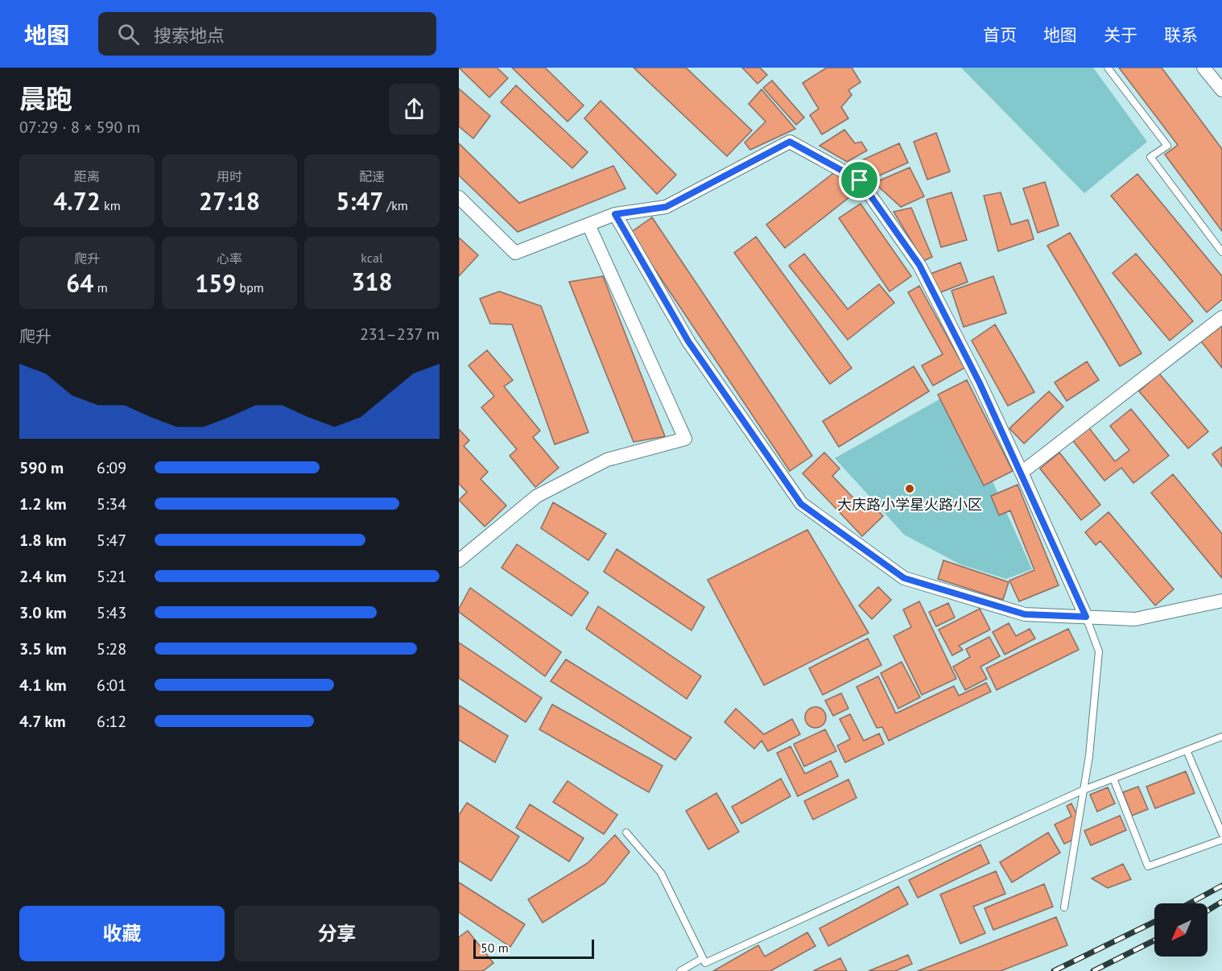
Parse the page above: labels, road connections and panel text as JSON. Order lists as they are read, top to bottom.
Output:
{
  "places": ["大庆路小学星火路小区"],
  "scale_bar": "50 m",
  "north": "bottom left",
  "page": {
    "header": "地图",
    "search": "搜索地点",
    "nav": [
      "首页",
      "地图",
      "关于",
      "联系"
    ],
    "heading": ["晨跑", "07:29 · 8 × 590 m"],
    "stats": [
      ["距离", "4.72 km"],
      ["用时", "27:18"],
      ["配速", "5:47 /km"],
      ["爬升", "64 m"],
      ["心率", "159 bpm"],
      ["kcal", "318"]
    ],
    "chart": ["爬升", "231–237 m"],
    "list": [
      {
        "name": "590 m",
        "note": "6:09"
      },
      {
        "name": "1.2 km",
        "note": "5:34"
      },
      {
        "name": "1.8 km",
        "note": "5:47"
      },
      {
        "name": "2.4 km",
        "note": "5:21"
      },
      {
        "name": "3.0 km",
        "note": "5:43"
      },
      {
        "name": "3.5 km",
        "note": "5:28"
      },
      {
        "name": "4.1 km",
        "note": "6:01"
      },
      {
        "name": "4.7 km",
        "note": "6:12"
      }
    ],
    "buttons": ["收藏", "分享"],
    "scale": "50 m"
  }
}
